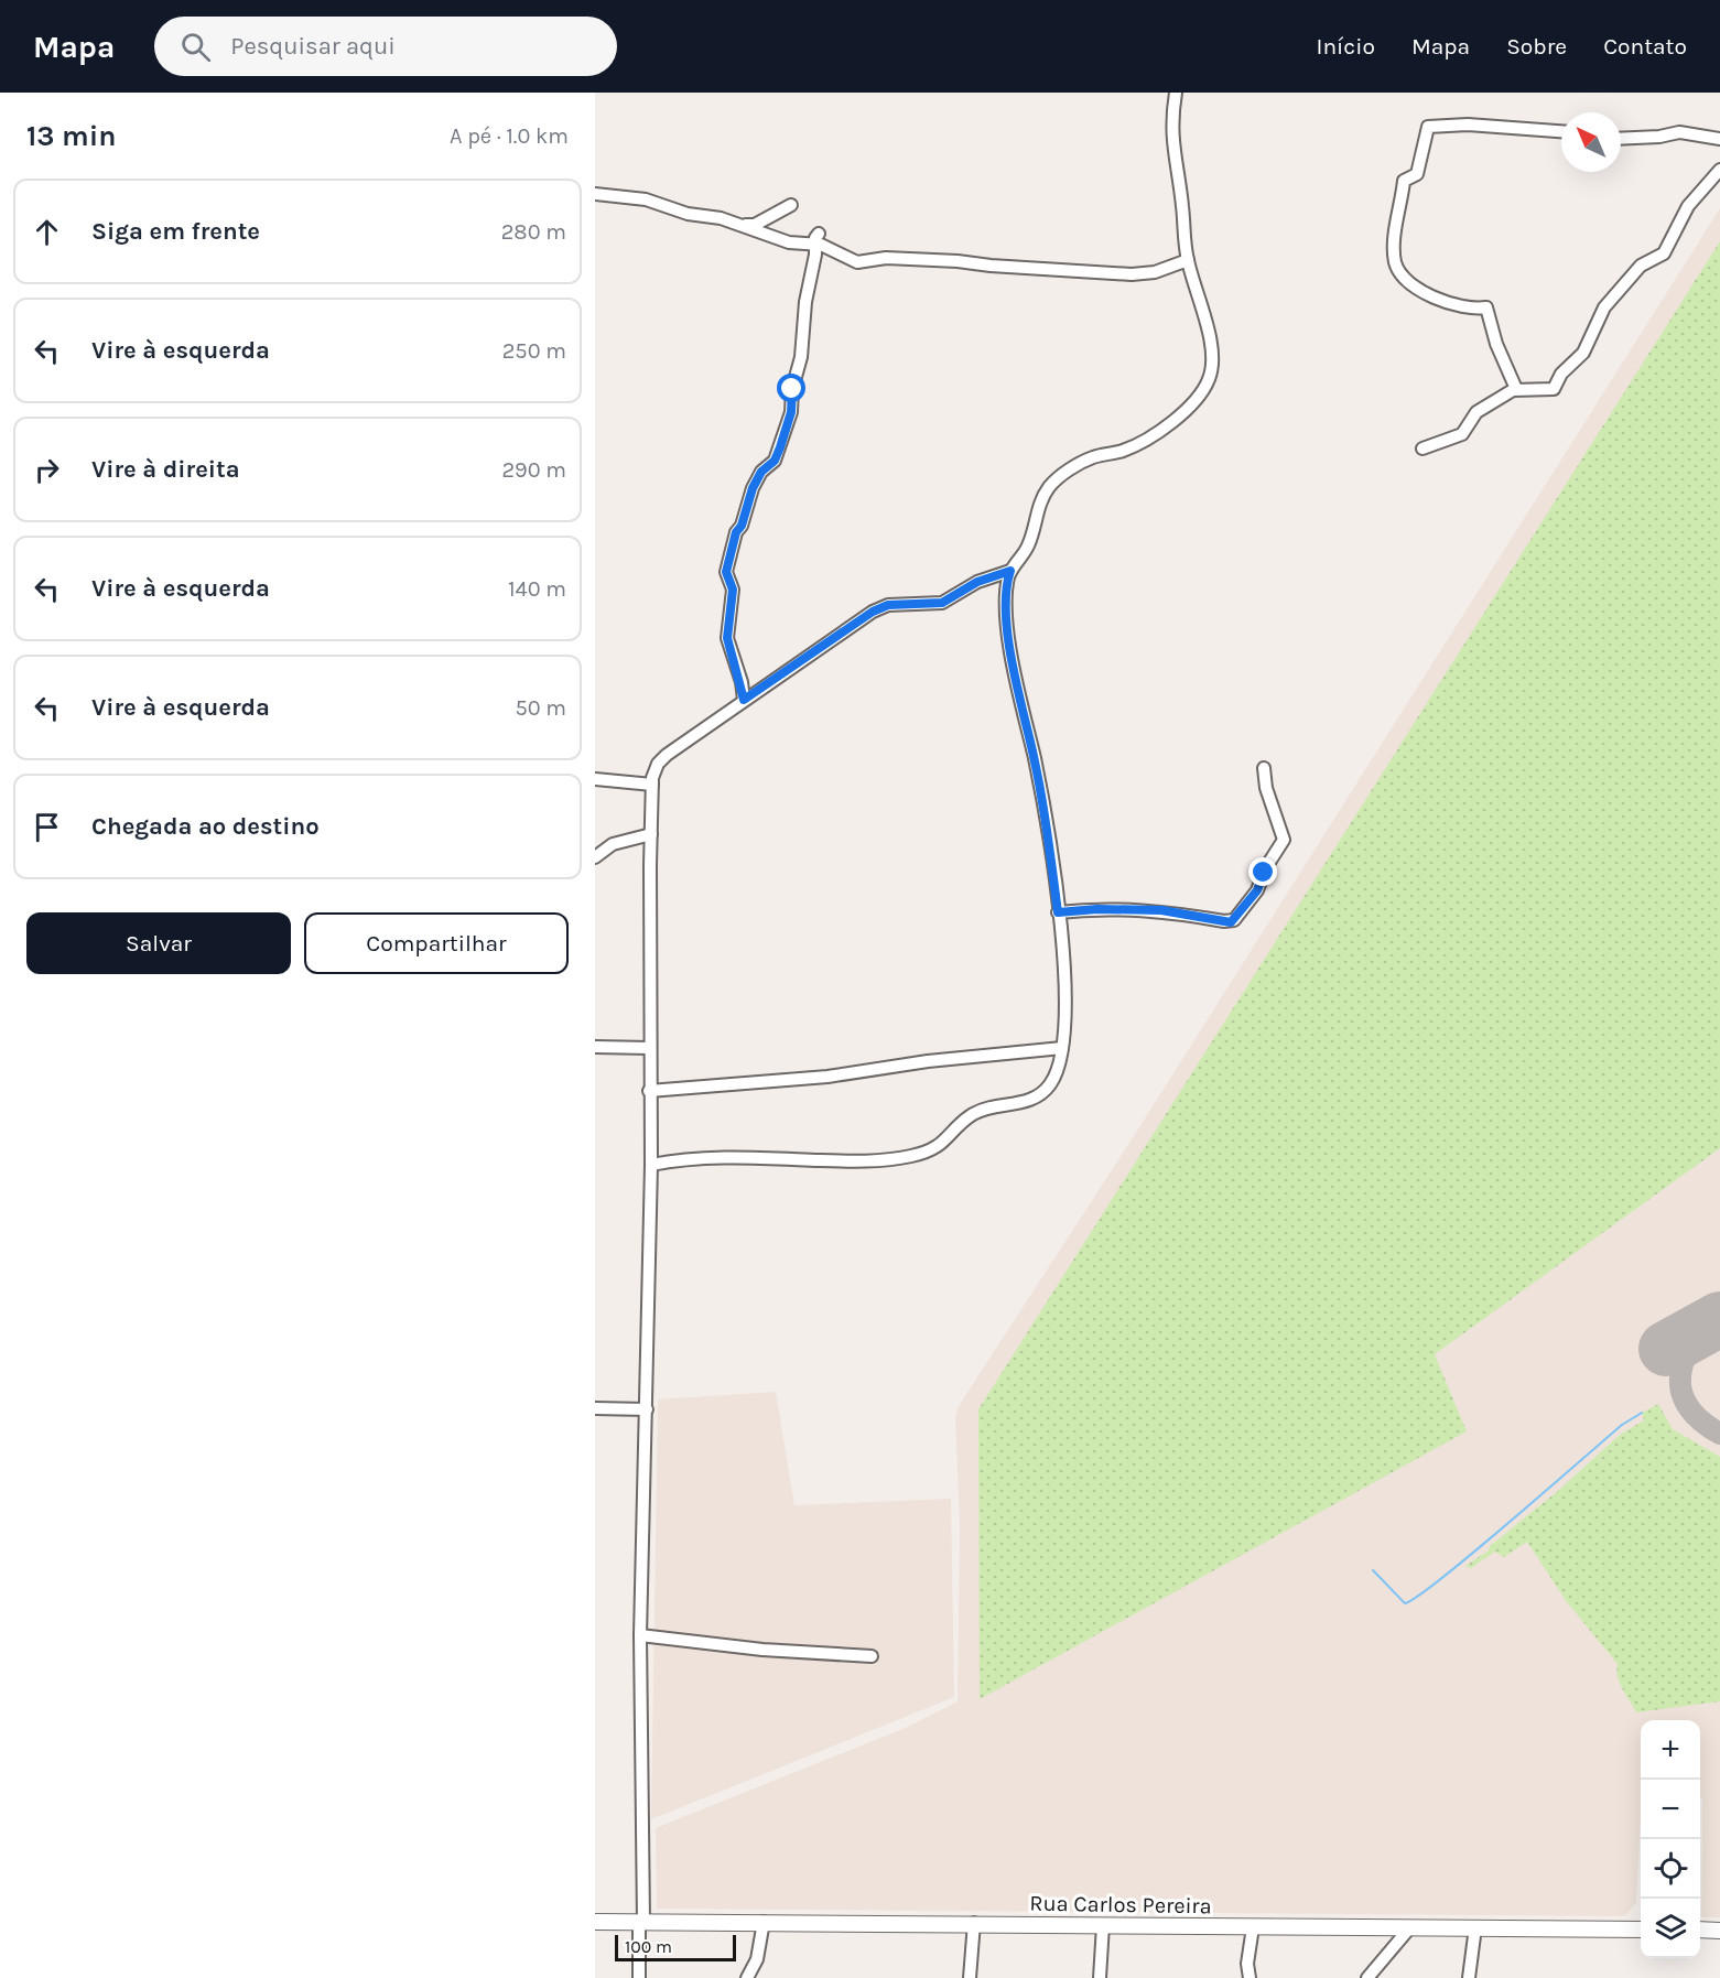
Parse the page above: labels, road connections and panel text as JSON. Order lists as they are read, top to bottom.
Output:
{
  "streets": {
    "main road": ["Rua Carlos Pereira"]
  },
  "scale_bar": "100 m",
  "north": "top left",
  "page": {
    "header": "Mapa",
    "search": "Pesquisar aqui",
    "nav": [
      "Início",
      "Mapa",
      "Sobre",
      "Contato"
    ],
    "heading": ["13 min", "A pé · 1.0 km"],
    "list": [
      ["Siga em frente", "280 m"],
      ["Vire à esquerda", "250 m"],
      ["Vire à direita", "290 m"],
      ["Vire à esquerda", "140 m"],
      ["Vire à esquerda", "50 m"],
      "Chegada ao destino"
    ],
    "buttons": ["Salvar", "Compartilhar"],
    "map_buttons": ["+", "−"],
    "scale": "100 m"
  }
}
